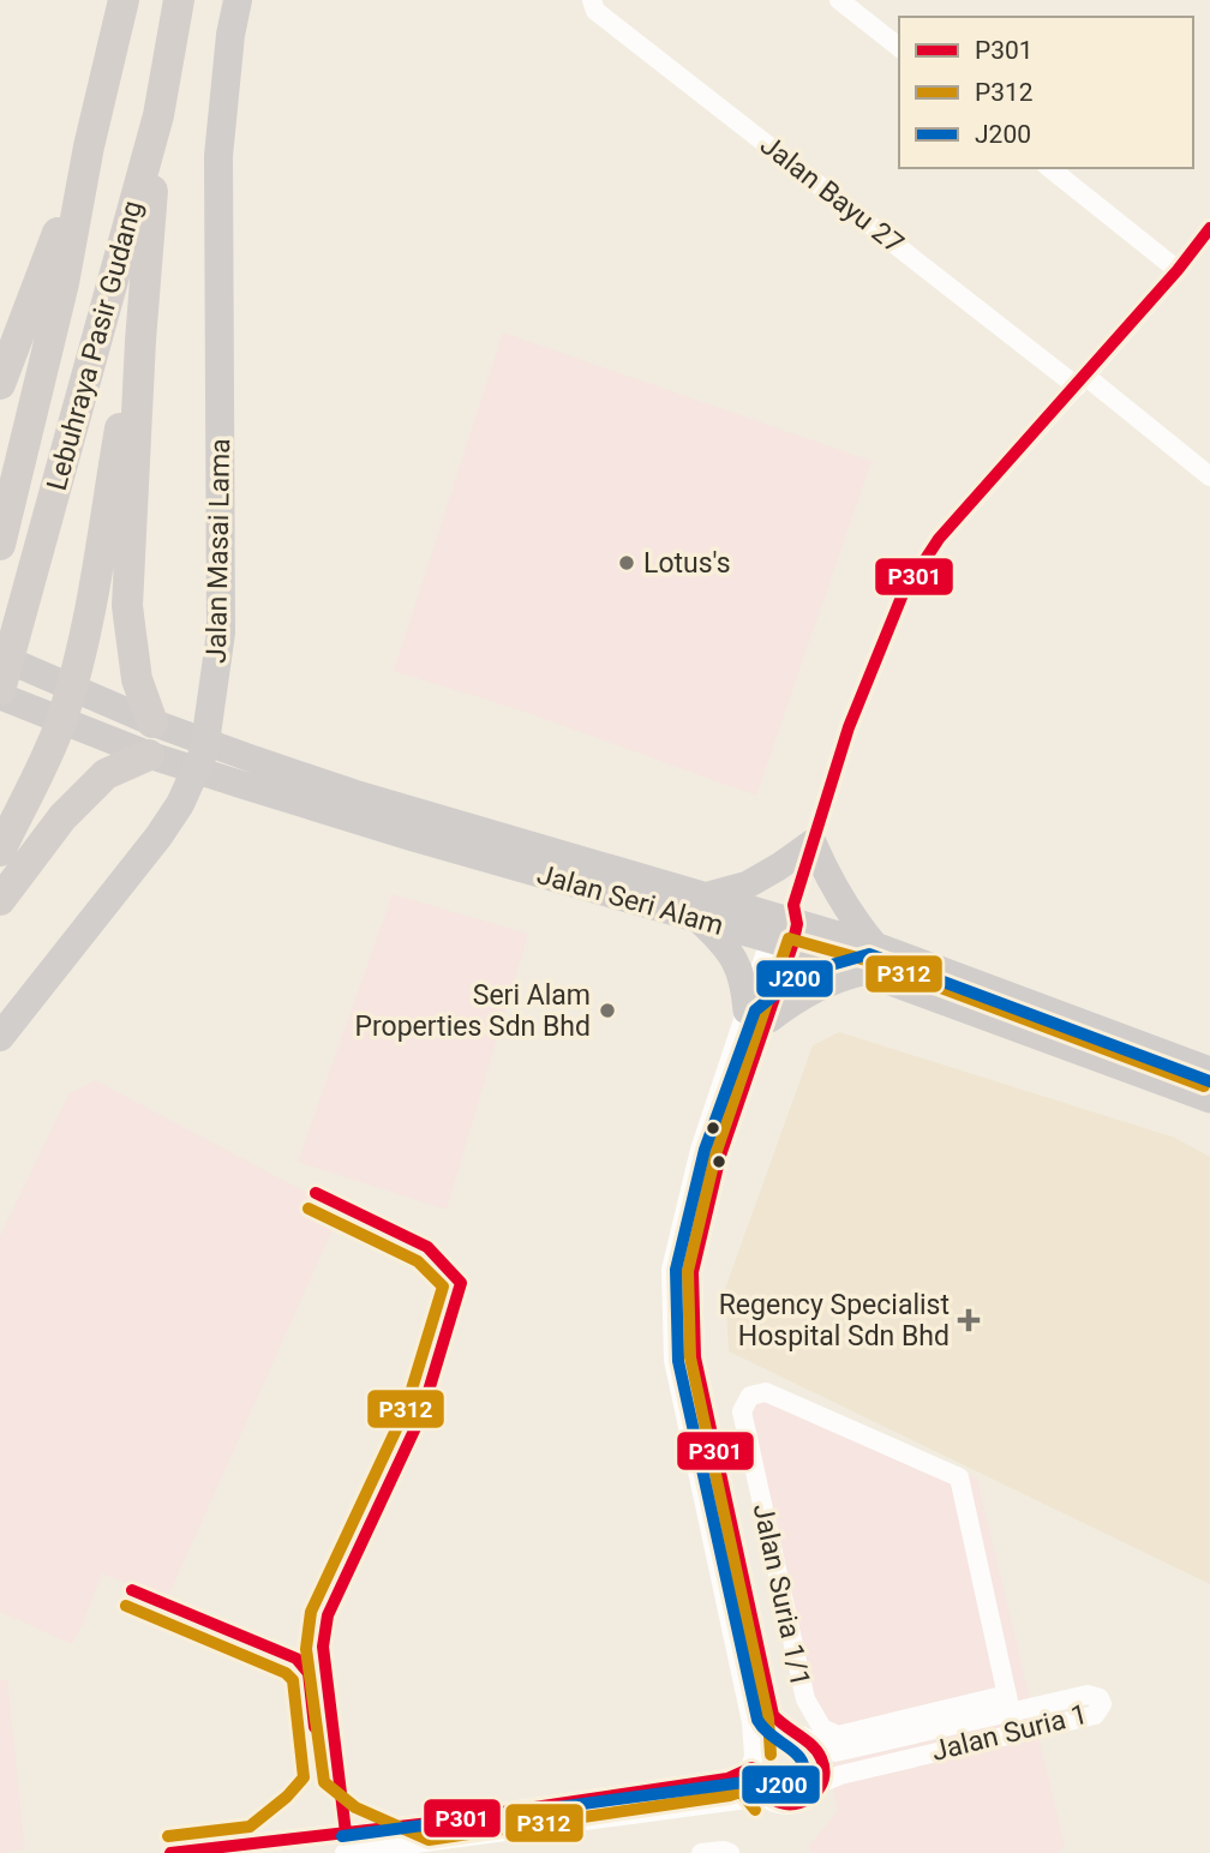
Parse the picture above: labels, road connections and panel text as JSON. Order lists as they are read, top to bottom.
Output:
{
  "streets": {
    "highway": ["Lebuhraya Pasir Gudang"],
    "main road": ["Jalan Masai Lama", "Jalan Seri Alam"],
    "street": ["Jalan Bayu 27", "Jalan Suria 1/1", "Jalan Suria 1"]
  },
  "crossings": [
    ["Lebuhraya Pasir Gudang", "Jalan Seri Alam"],
    ["Jalan Suria 1/1", "Jalan Suria 1"]
  ],
  "places": {
    "other": ["Lotus's", "Seri Alam Properties Sdn Bhd"],
    "health": ["Regency Specialist Hospital Sdn Bhd"]
  },
  "lines": ["transit line P301", "transit line P312", "transit line J200"],
  "legend": ["P301", "P312", "J200"]
}
